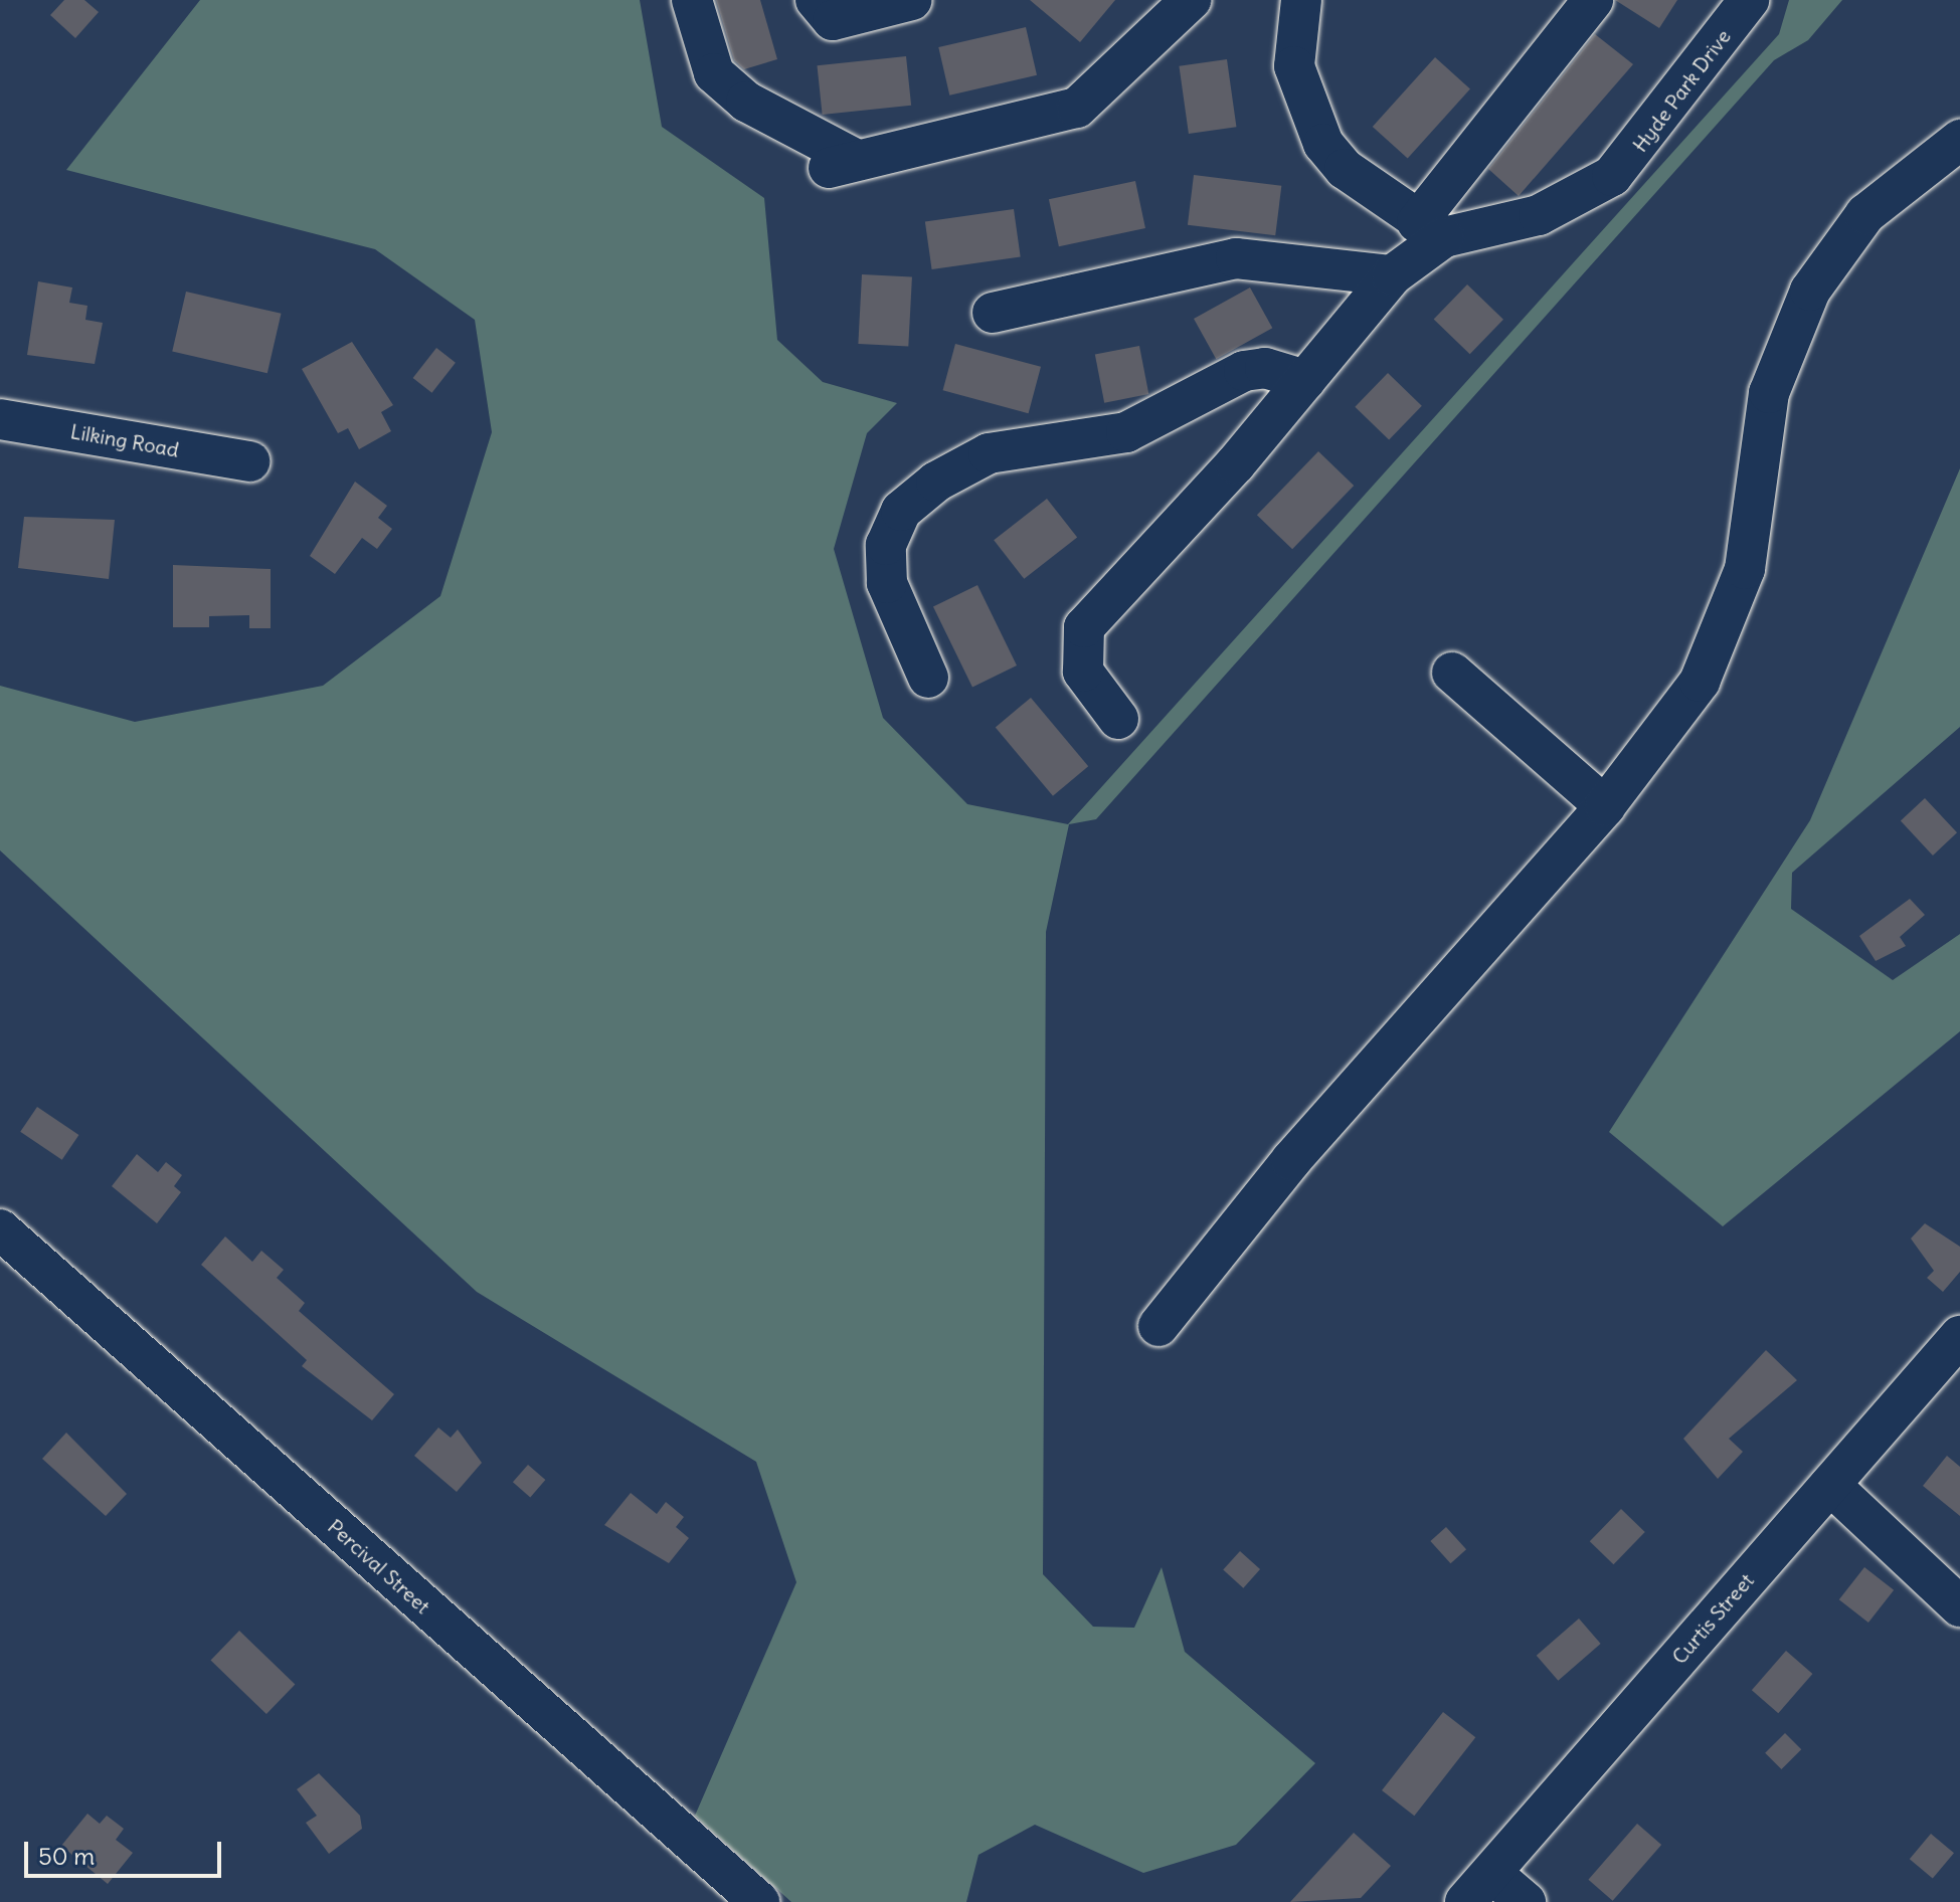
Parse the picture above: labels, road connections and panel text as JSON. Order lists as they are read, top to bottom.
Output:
{
  "streets": {
    "street": [
      "Hyde Park Drive",
      "Lilking Road",
      "Percival Street",
      "Curtis Street"
    ]
  },
  "scale_bar": "50 m"
}
